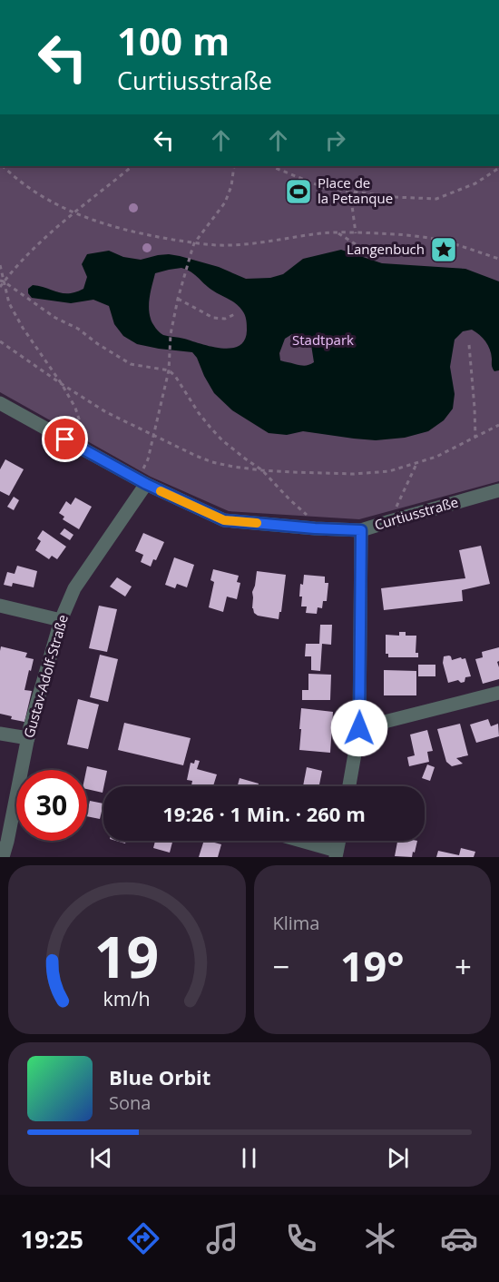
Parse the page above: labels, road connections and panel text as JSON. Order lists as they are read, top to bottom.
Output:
{
  "streets": {
    "street": ["Curtiusstraße", "Gustav-Adolf-Straße"]
  },
  "crossings": [
    ["Curtiusstraße", "Gustav-Adolf-Straße"]
  ],
  "parks": ["Stadtpark"],
  "places": {
    "sports": ["Place de la Petanque"],
    "place": ["Langenbuch"]
  },
  "page": {
    "turn": ["100 m", "Curtiusstraße"],
    "limit": "30",
    "trip": "19:26 · 1 Min. · 260 m",
    "tile": "Klima",
    "heat": ["−", "19°", "+"],
    "song": ["Blue Orbit", "Sona"],
    "tabs": "19:25",
    "gauge": ["19", "km/h"]
  }
}
